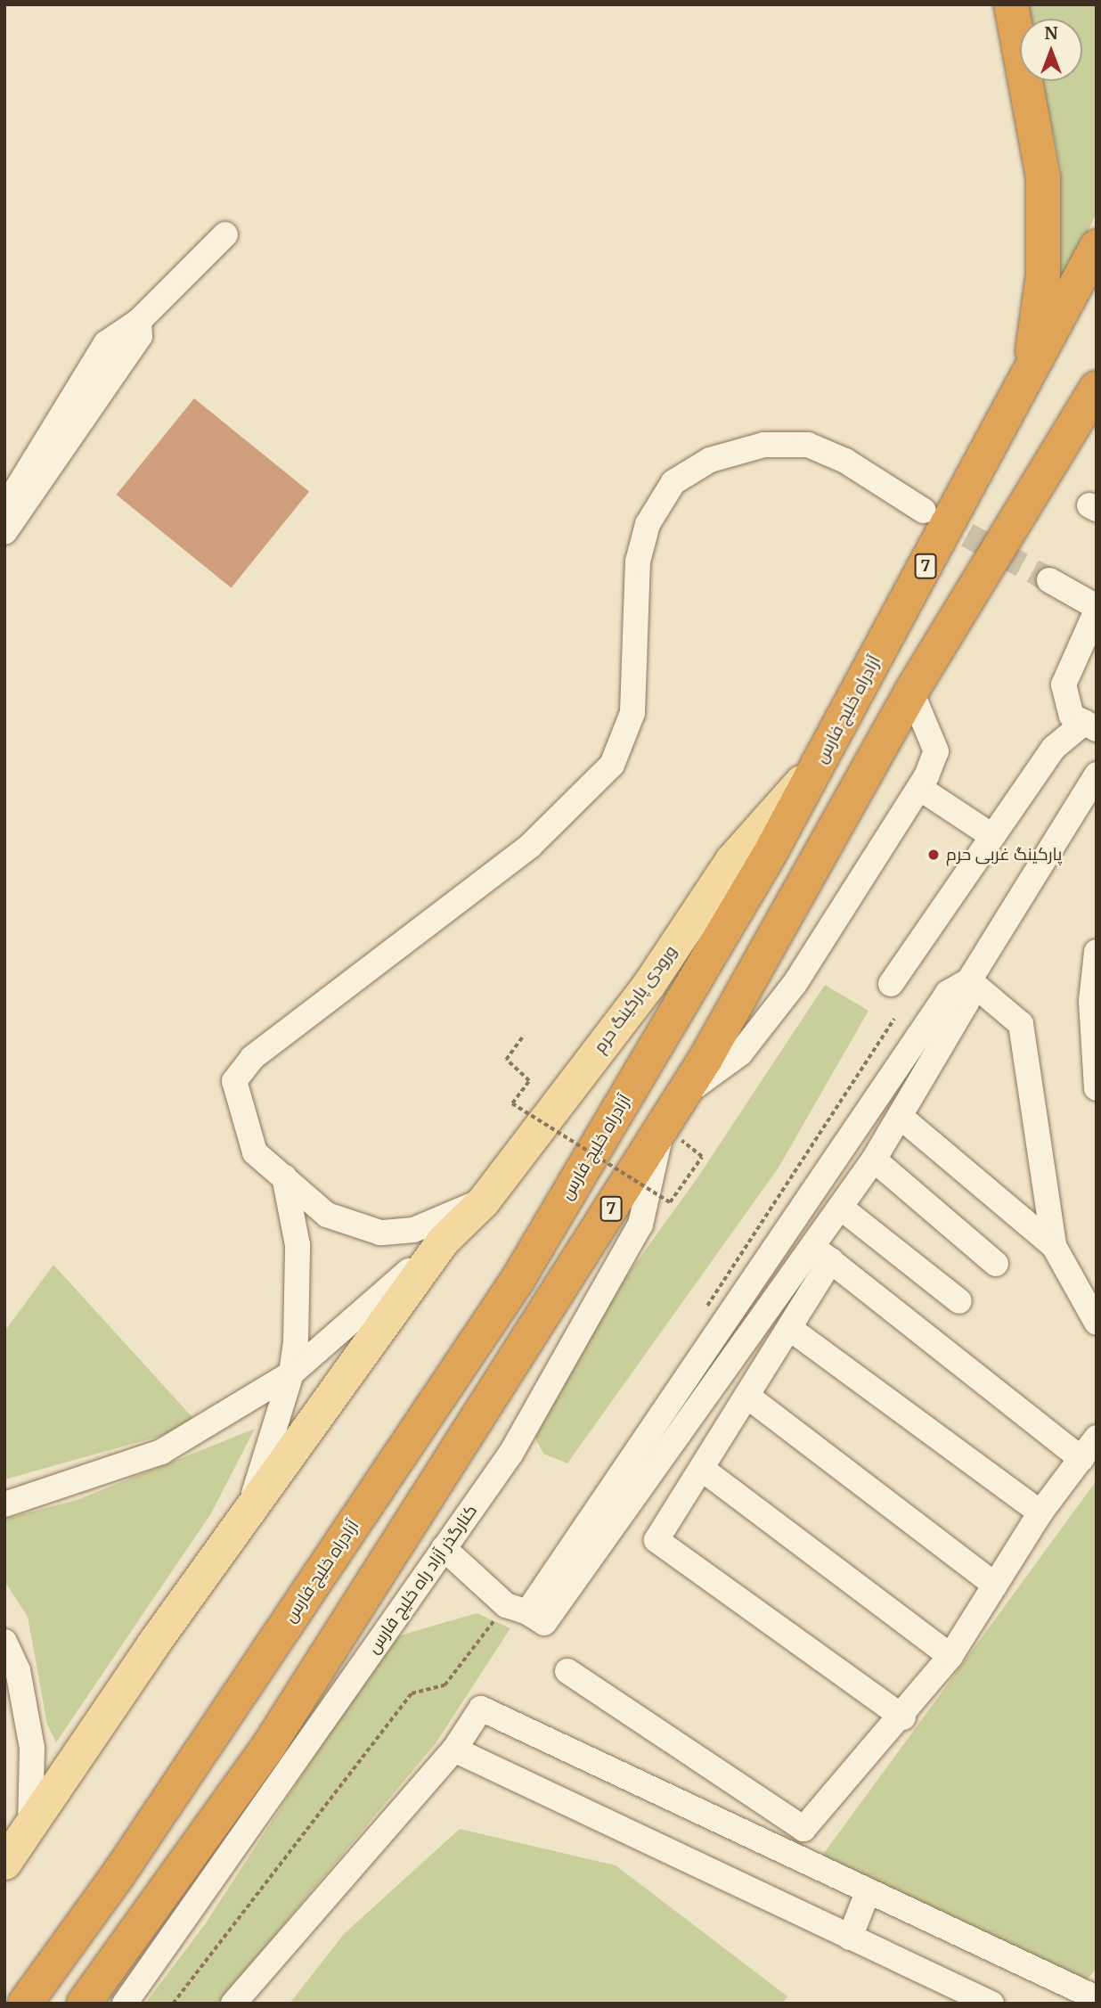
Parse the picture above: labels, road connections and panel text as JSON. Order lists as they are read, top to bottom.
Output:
{
  "streets": {
    "highway": ["7", "آزادراه خلیج فارس"],
    "main road": ["ورودی پارکینگ حرم"],
    "street": ["کنارگذر آزاد راه خلیج فارس"]
  },
  "crossings": [
    ["7", "کنارگذر آزاد راه خلیج فارس"],
    ["آزادراه خلیج فارس", "ورودی پارکینگ حرم"]
  ],
  "places": ["پارکینگ غربی حرم"],
  "north": "top"
}
